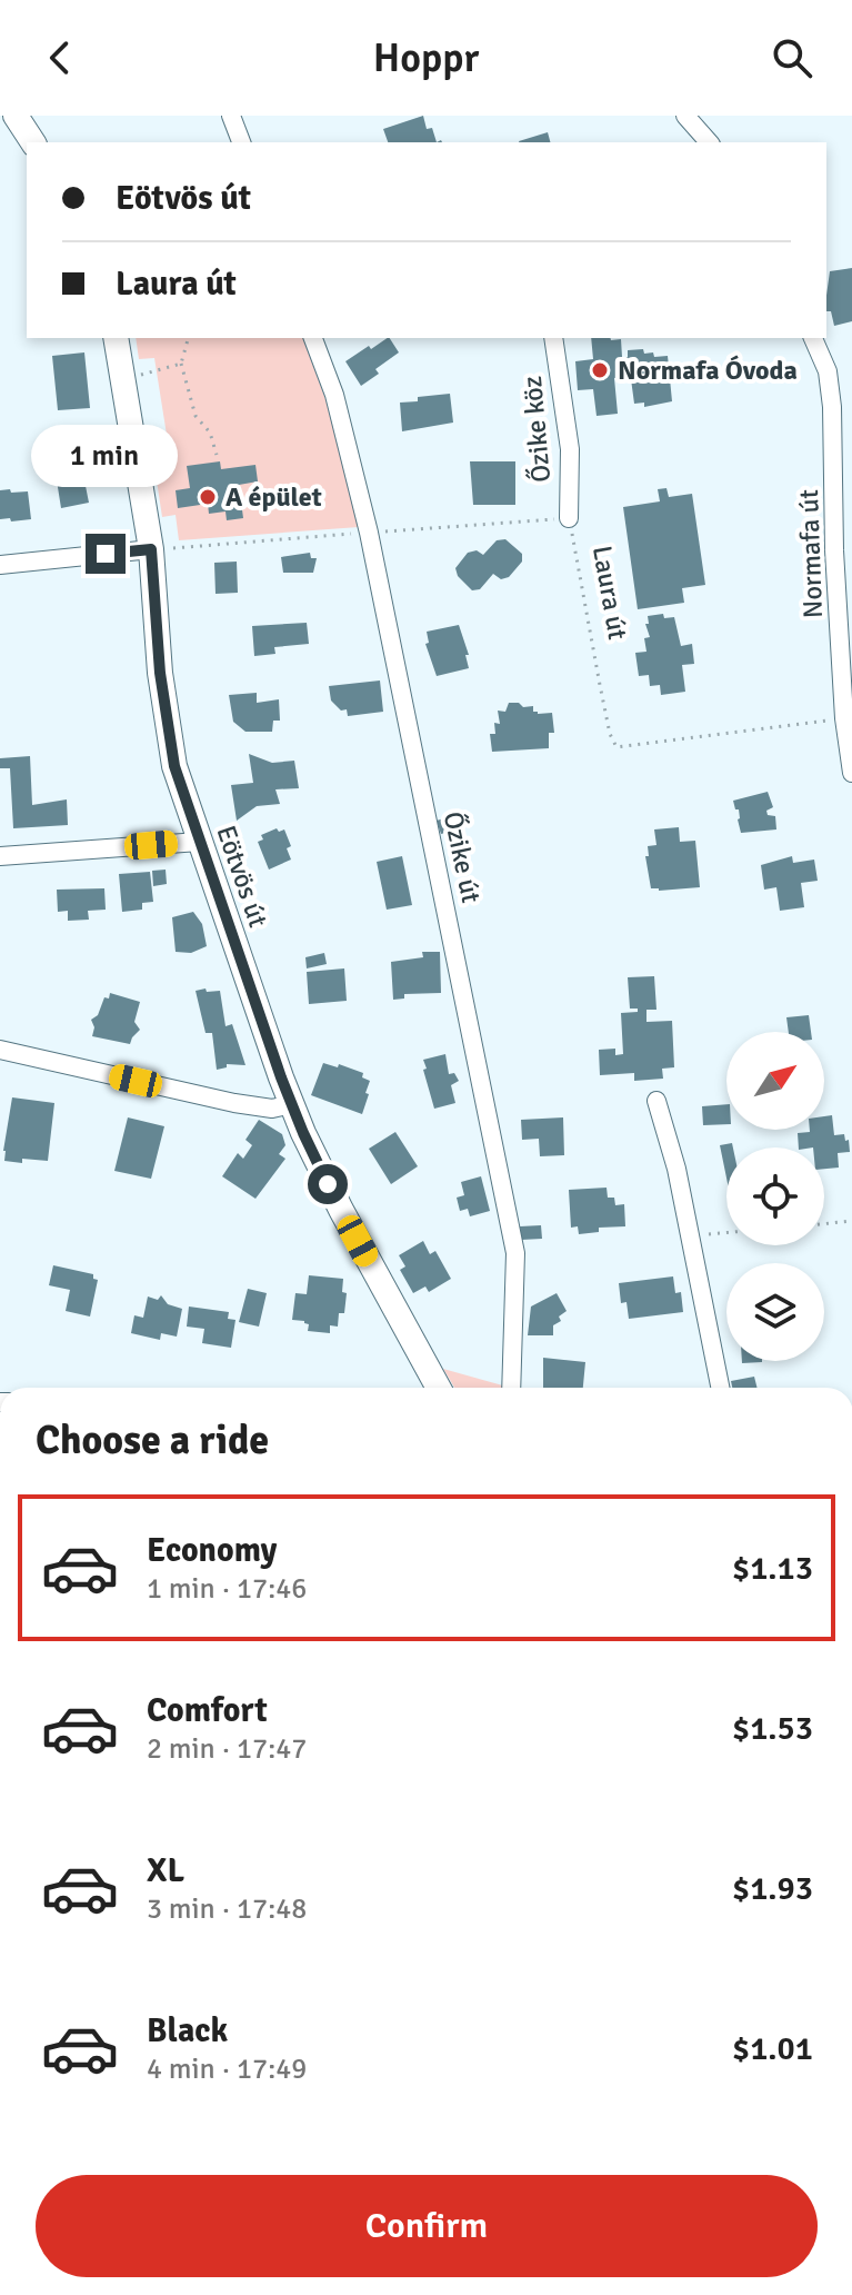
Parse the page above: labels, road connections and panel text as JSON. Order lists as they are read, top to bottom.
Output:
{
  "streets": {
    "street": [
      "Őzike köz",
      "Normafa út",
      "Őzike út",
      "Eötvös út"
    ],
    "path": ["Laura út"]
  },
  "crossings": [
    ["Őzike köz", "Laura út"],
    ["Normafa út", "Laura út"],
    ["Laura út", "Őzike út"],
    ["Laura út", "Eötvös út"]
  ],
  "places": ["Normafa Óvoda", "A épület"],
  "north": "top right",
  "page": {
    "header": "Hoppr",
    "banner": ["Eötvös út", "Laura út"],
    "bubble": "1 min",
    "heading": "Choose a ride",
    "list": [
      {
        "name": "Economy",
        "note": "1 min · 17:46",
        "value": "$1.13"
      },
      {
        "name": "Comfort",
        "note": "2 min · 17:47",
        "value": "$1.53"
      },
      {
        "name": "XL",
        "note": "3 min · 17:48",
        "value": "$1.93"
      },
      {
        "name": "Black",
        "note": "4 min · 17:49",
        "value": "$1.01"
      }
    ],
    "buttons": "Confirm"
  }
}
